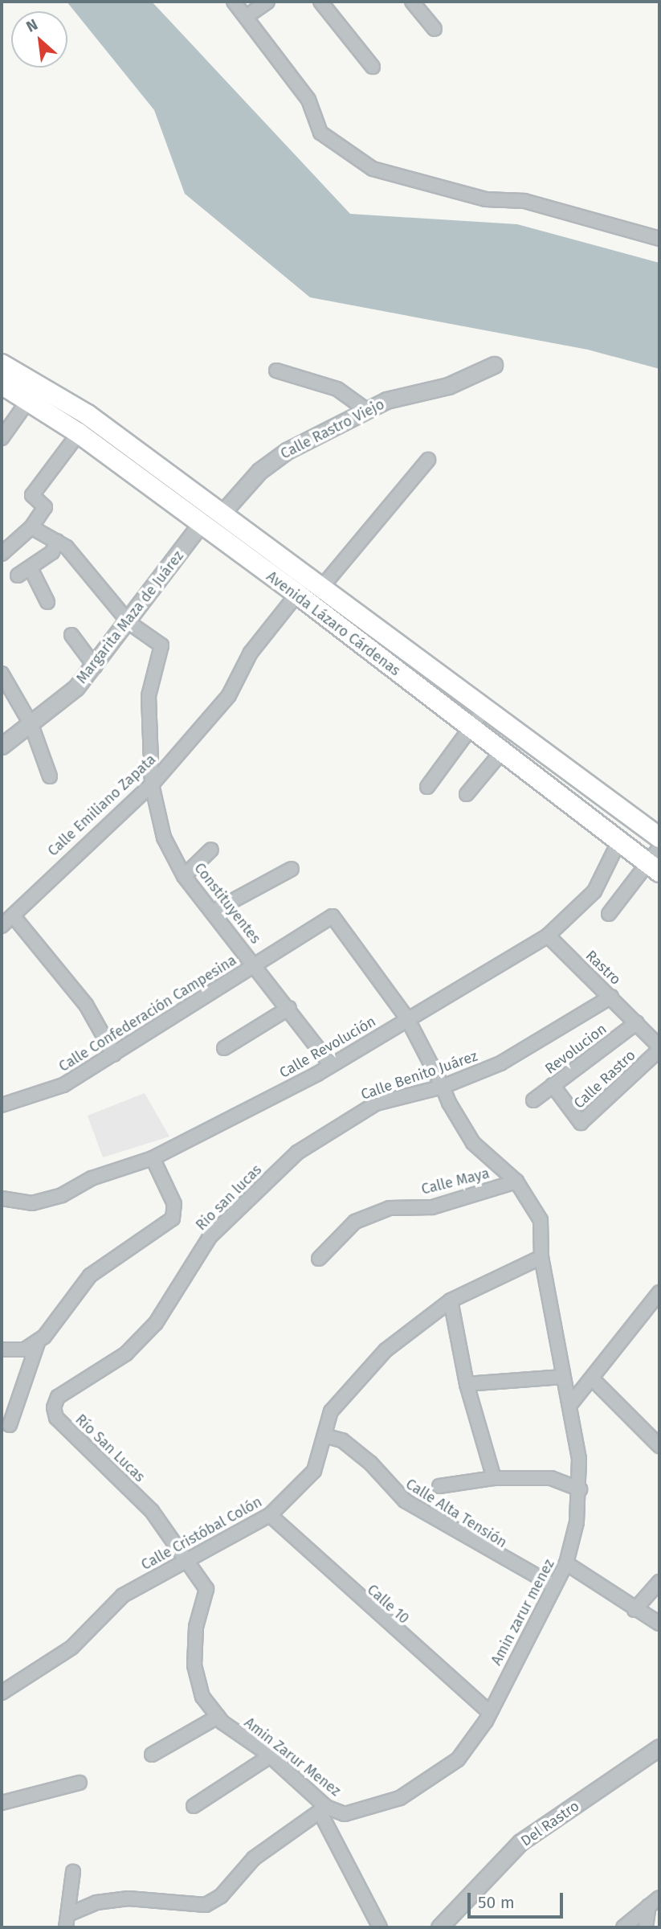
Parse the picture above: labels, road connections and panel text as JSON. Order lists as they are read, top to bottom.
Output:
{
  "streets": {
    "main road": ["Avenida Lázaro Cárdenas"],
    "street": [
      "Calle Rastro Viejo",
      "Margarita Maza de Juárez",
      "Calle Emiliano Zapata",
      "Constituyentes",
      "Rastro",
      "Calle Confederación Campesina",
      "Calle Revolución",
      "Revolucion",
      "Calle Benito Juárez",
      "Calle Rastro",
      "Calle Maya",
      "Rio san lucas",
      "Río San Lucas",
      "Calle Alta Tensión",
      "Calle Cristóbal Colón",
      "Calle 10",
      "Amin zarur menez",
      "Amin Zarur Menez",
      "Del Rastro"
    ]
  },
  "crossings": [
    ["Calle Rastro Viejo", "Avenida Lázaro Cárdenas"],
    ["Margarita Maza de Juárez", "Avenida Lázaro Cárdenas"],
    ["Margarita Maza de Juárez", "Constituyentes"],
    ["Avenida Lázaro Cárdenas", "Calle Emiliano Zapata"],
    ["Avenida Lázaro Cárdenas", "Calle Revolución"],
    ["Calle Emiliano Zapata", "Constituyentes"],
    ["Constituyentes", "Calle Confederación Campesina"],
    ["Constituyentes", "Calle Revolución"],
    ["Rastro", "Calle Revolución"],
    ["Rastro", "Revolucion"],
    ["Rastro", "Calle Benito Juárez"],
    ["Calle Confederación Campesina", "Amin zarur menez"],
    ["Calle Revolución", "Amin zarur menez"],
    ["Revolucion", "Calle Rastro"],
    ["Calle Benito Juárez", "Rio san lucas"],
    ["Calle Benito Juárez", "Amin zarur menez"],
    ["Calle Maya", "Amin zarur menez"],
    ["Rio san lucas", "Río San Lucas"],
    ["Río San Lucas", "Calle Cristóbal Colón"],
    ["Calle Alta Tensión", "Calle Cristóbal Colón"],
    ["Calle Alta Tensión", "Amin zarur menez"],
    ["Calle Cristóbal Colón", "Calle 10"],
    ["Calle Cristóbal Colón", "Amin zarur menez"],
    ["Calle 10", "Amin zarur menez"],
    ["Amin zarur menez", "Amin Zarur Menez"]
  ],
  "scale_bar": "50 m",
  "north": "top left"
}
